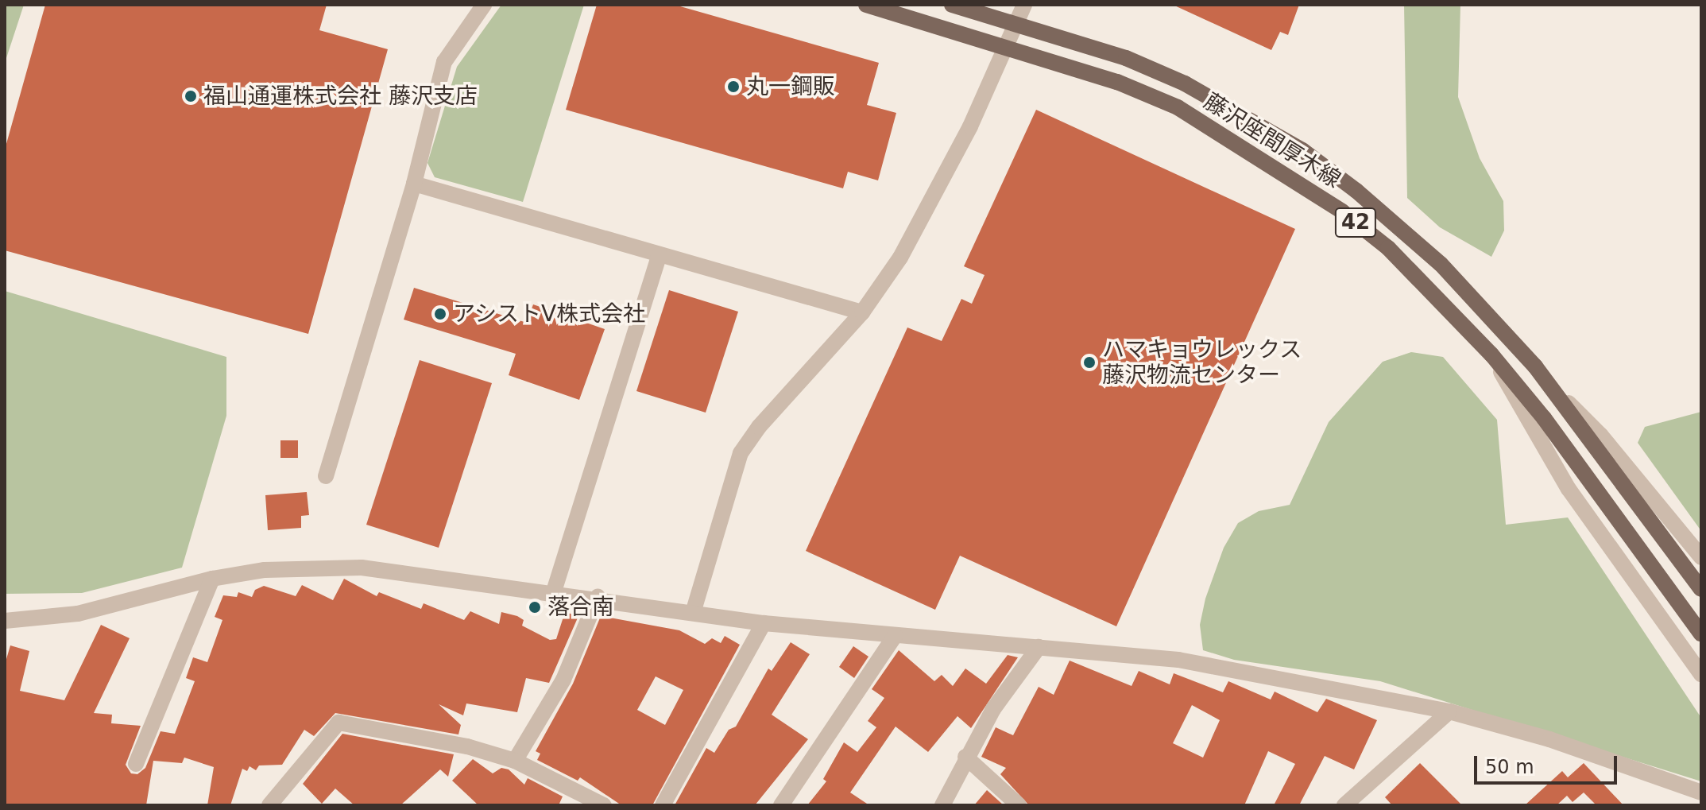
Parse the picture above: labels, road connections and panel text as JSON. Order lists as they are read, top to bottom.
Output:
{
  "streets": {
    "main road": ["藤沢座間厚木線", "42"]
  },
  "places": [
    "丸一鋼販",
    "福山通運株式会社 藤沢支店",
    "アシストV株式会社",
    "ハマキョウレックス 藤沢物流センター",
    "落合南"
  ],
  "scale_bar": "50 m"
}
